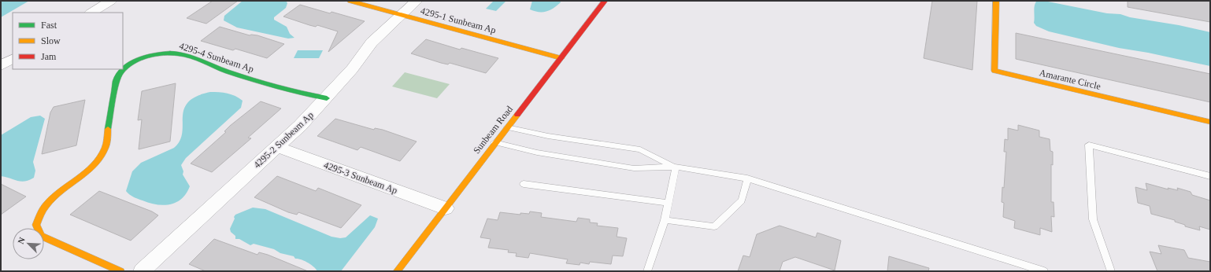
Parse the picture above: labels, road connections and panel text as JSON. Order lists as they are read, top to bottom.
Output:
{
  "streets": {
    "street": [
      "4295-1 Sunbeam Ap",
      "4295-4 Sunbeam Ap",
      "Amarante Circle",
      "Sunbeam Road",
      "4295-2 Sunbeam Ap",
      "4295-3 Sunbeam Ap"
    ]
  },
  "crossings": [
    ["4295-1 Sunbeam Ap", "Sunbeam Road"],
    ["4295-1 Sunbeam Ap", "4295-2 Sunbeam Ap"],
    ["4295-4 Sunbeam Ap", "4295-2 Sunbeam Ap"],
    ["Sunbeam Road", "4295-3 Sunbeam Ap"],
    ["4295-2 Sunbeam Ap", "4295-3 Sunbeam Ap"]
  ],
  "legend": ["Fast", "Slow", "Jam"],
  "north": "top left"
}
